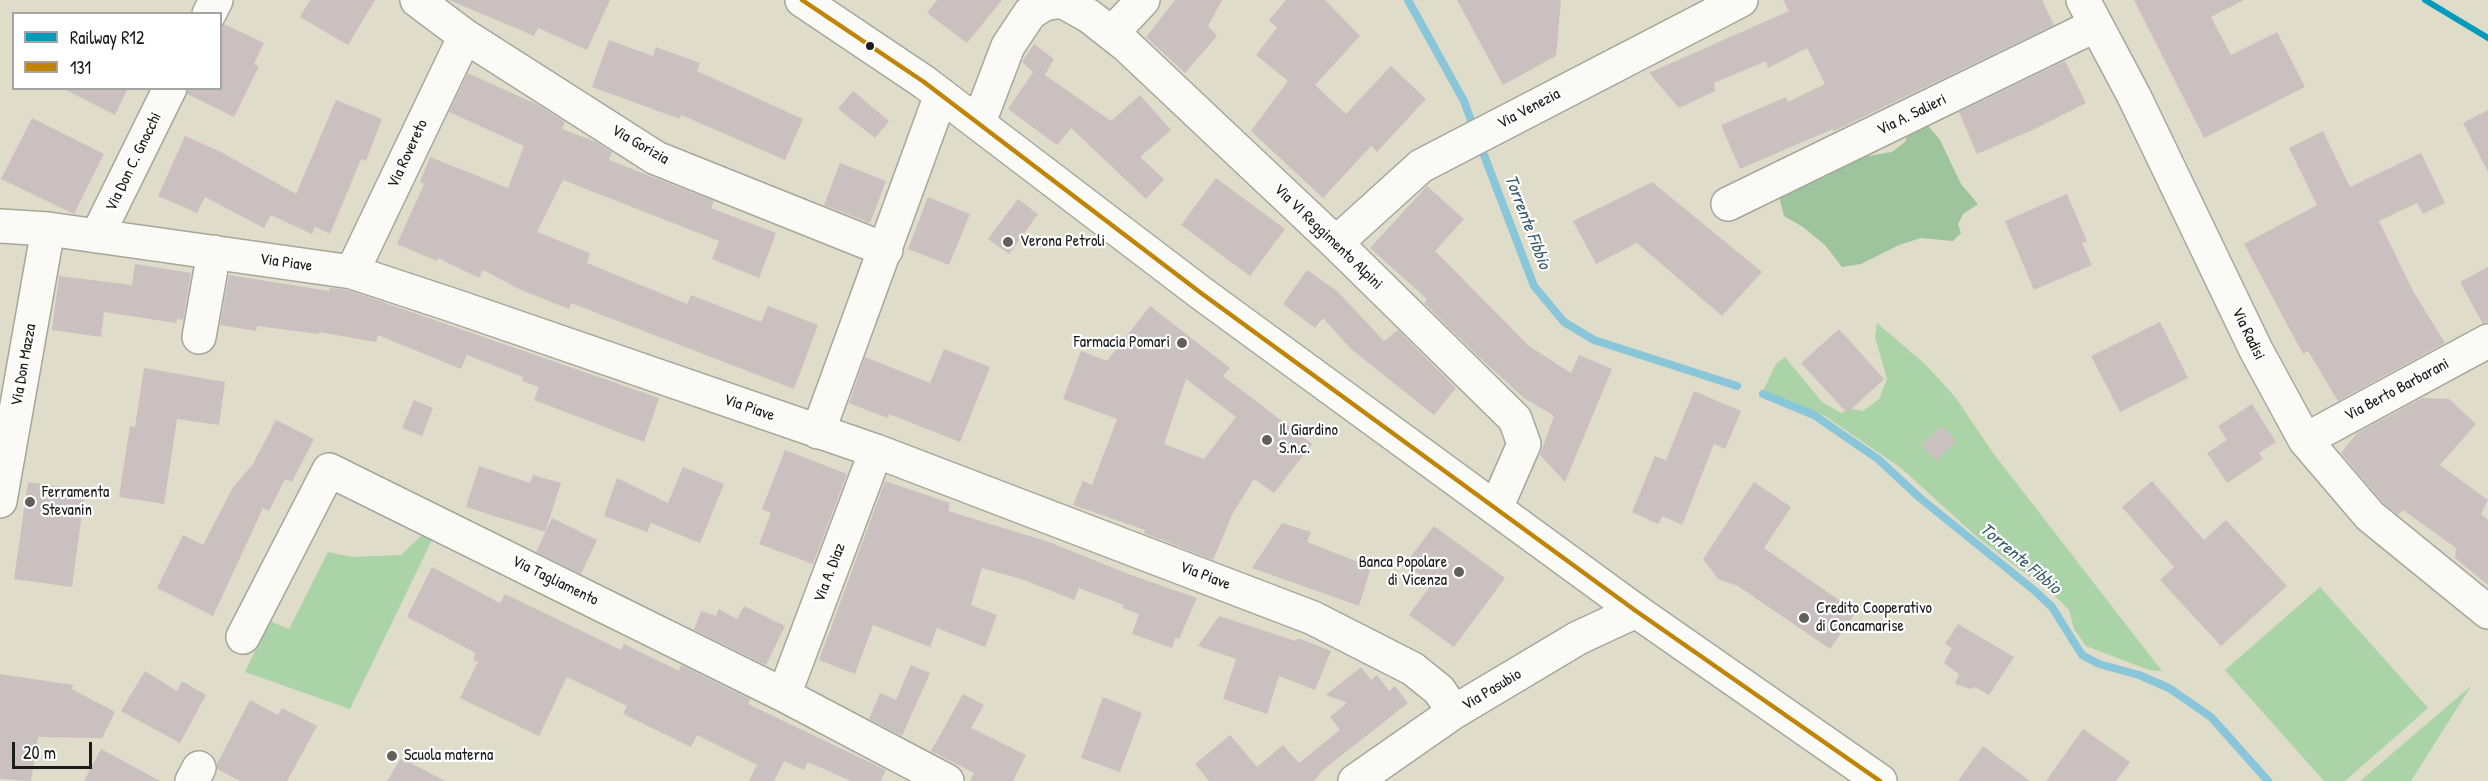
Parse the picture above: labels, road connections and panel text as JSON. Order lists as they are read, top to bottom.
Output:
{
  "streets": {
    "street": [
      "Via Venezia",
      "Via A. Salieri",
      "Via Gorizia",
      "Via Rovereto",
      "Via Don C. Gnocchi",
      "Via VI Reggimento Alpini",
      "Via Piave",
      "Via Radisi",
      "Via Don Mazza",
      "Via Berto Barbarani",
      "Via A. Diaz",
      "Via Tagliamento",
      "Via Pasubio"
    ]
  },
  "crossings": [
    ["Via Venezia", "Via VI Reggimento Alpini"],
    ["Via A. Salieri", "Via Radisi"],
    ["Via Gorizia", "Via Rovereto"],
    ["Via Rovereto", "Via Piave"],
    ["Via Don C. Gnocchi", "Via Piave"],
    ["Via Piave", "Via Don Mazza"],
    ["Via Piave", "Via A. Diaz"],
    ["Via Piave", "Via Pasubio"],
    ["Via Radisi", "Via Berto Barbarani"],
    ["Via A. Diaz", "Via Tagliamento"]
  ],
  "water": ["Torrente Fibbio"],
  "places": [
    "Verona Petroli",
    "Farmacia Pomari",
    "Il Giardino S.n.c.",
    "Ferramenta Stevanin",
    "Banca Popolare di Vicenza",
    "Credito Cooperativo di Concamarise",
    "Scuola materna"
  ],
  "lines": ["rail line R12", "transit line 131"],
  "legend": ["Railway R12", "131"],
  "scale_bar": "20 m"
}
